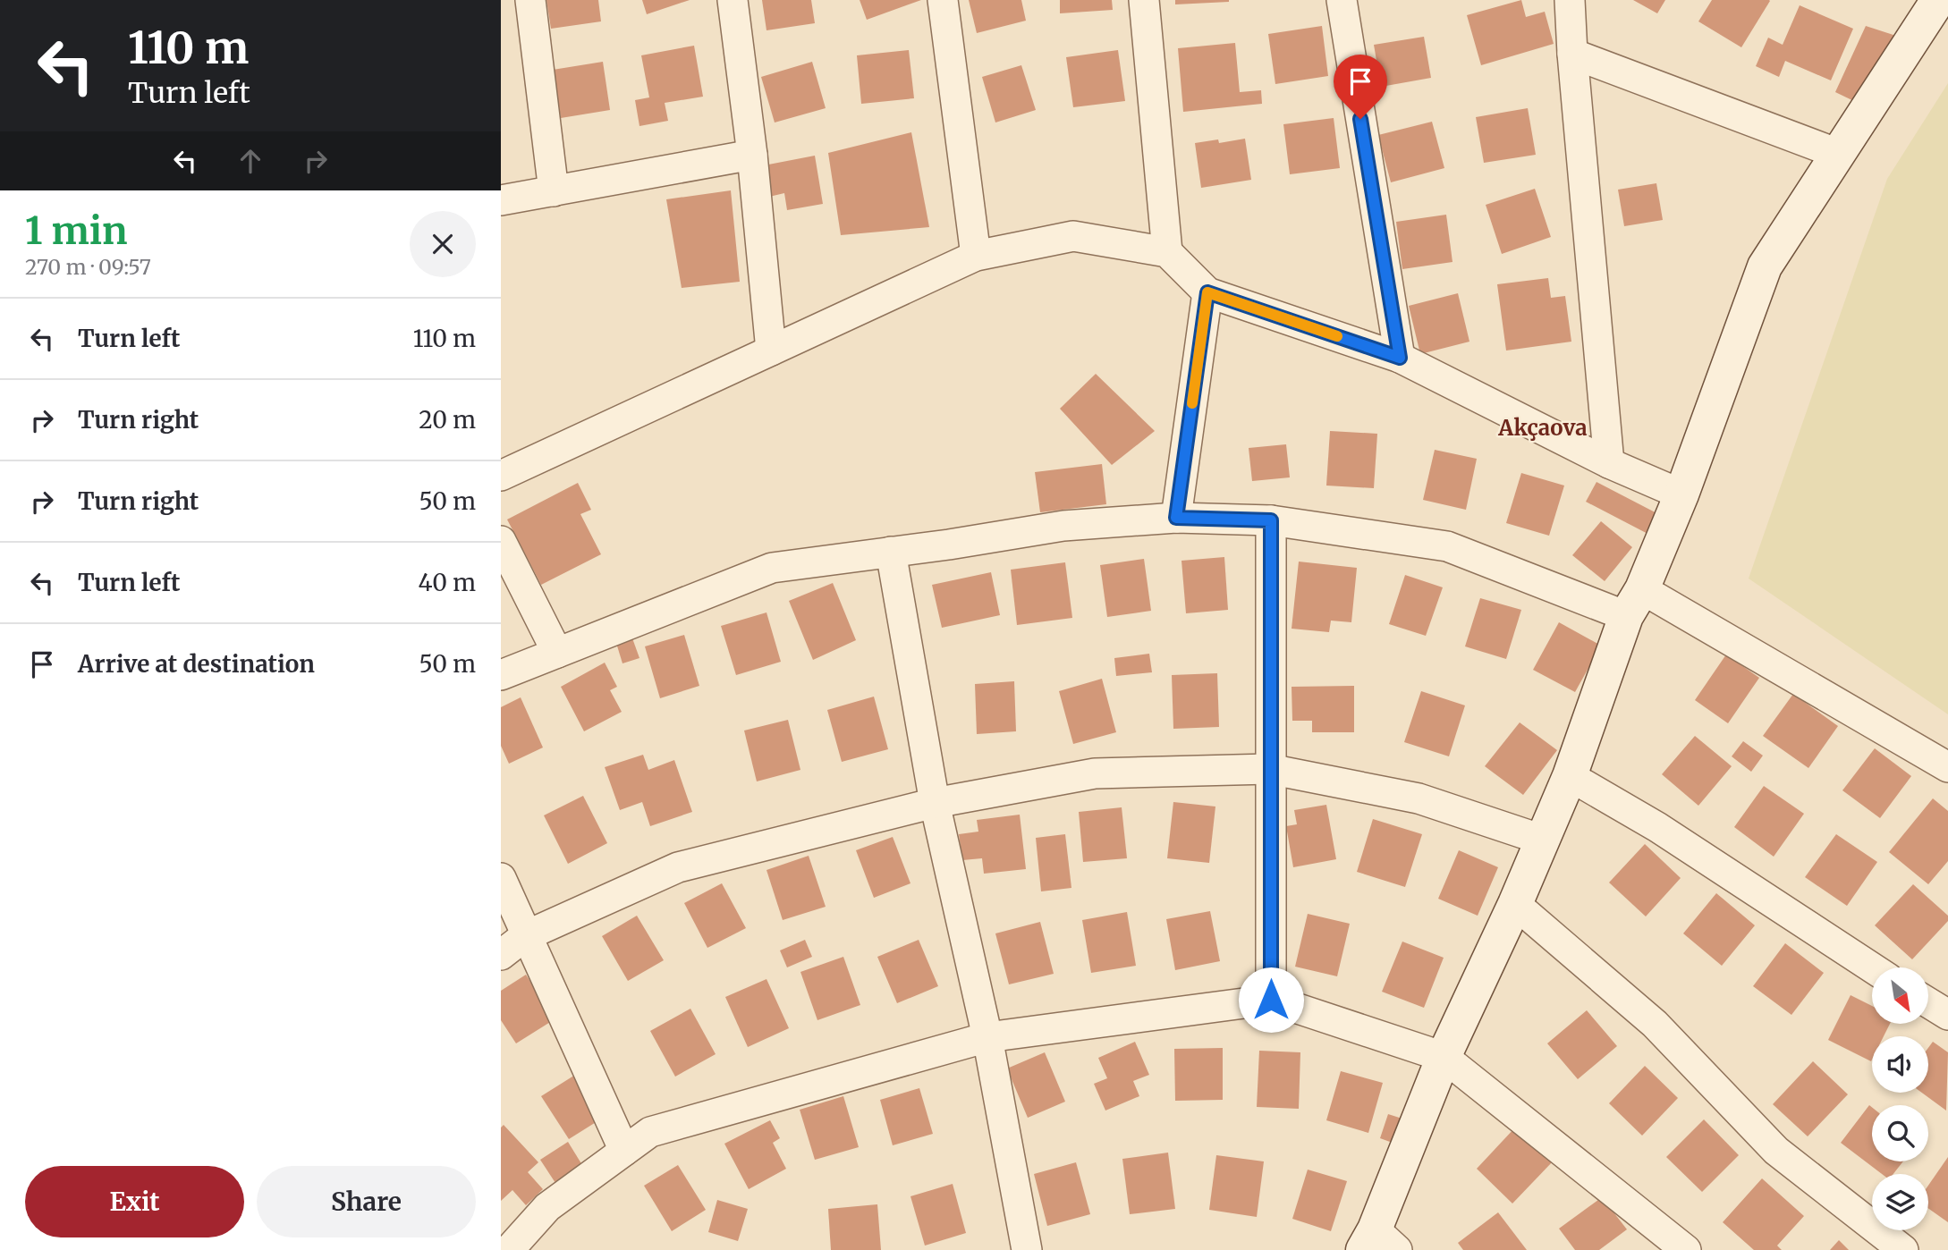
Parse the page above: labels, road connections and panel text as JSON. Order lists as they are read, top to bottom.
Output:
{
  "districts": ["Akçaova"],
  "north": "bottom right",
  "page": {
    "turn": ["110 m", "Turn left"],
    "heading": ["1 min", "270 m · 09:57"],
    "list": [
      {
        "name": "Turn left",
        "value": "110 m"
      },
      {
        "name": "Turn right",
        "value": "20 m"
      },
      {
        "name": "Turn right",
        "value": "50 m"
      },
      {
        "name": "Turn left",
        "value": "40 m"
      },
      {
        "name": "Arrive at destination",
        "value": "50 m"
      }
    ],
    "buttons": ["Exit", "Share"]
  }
}
